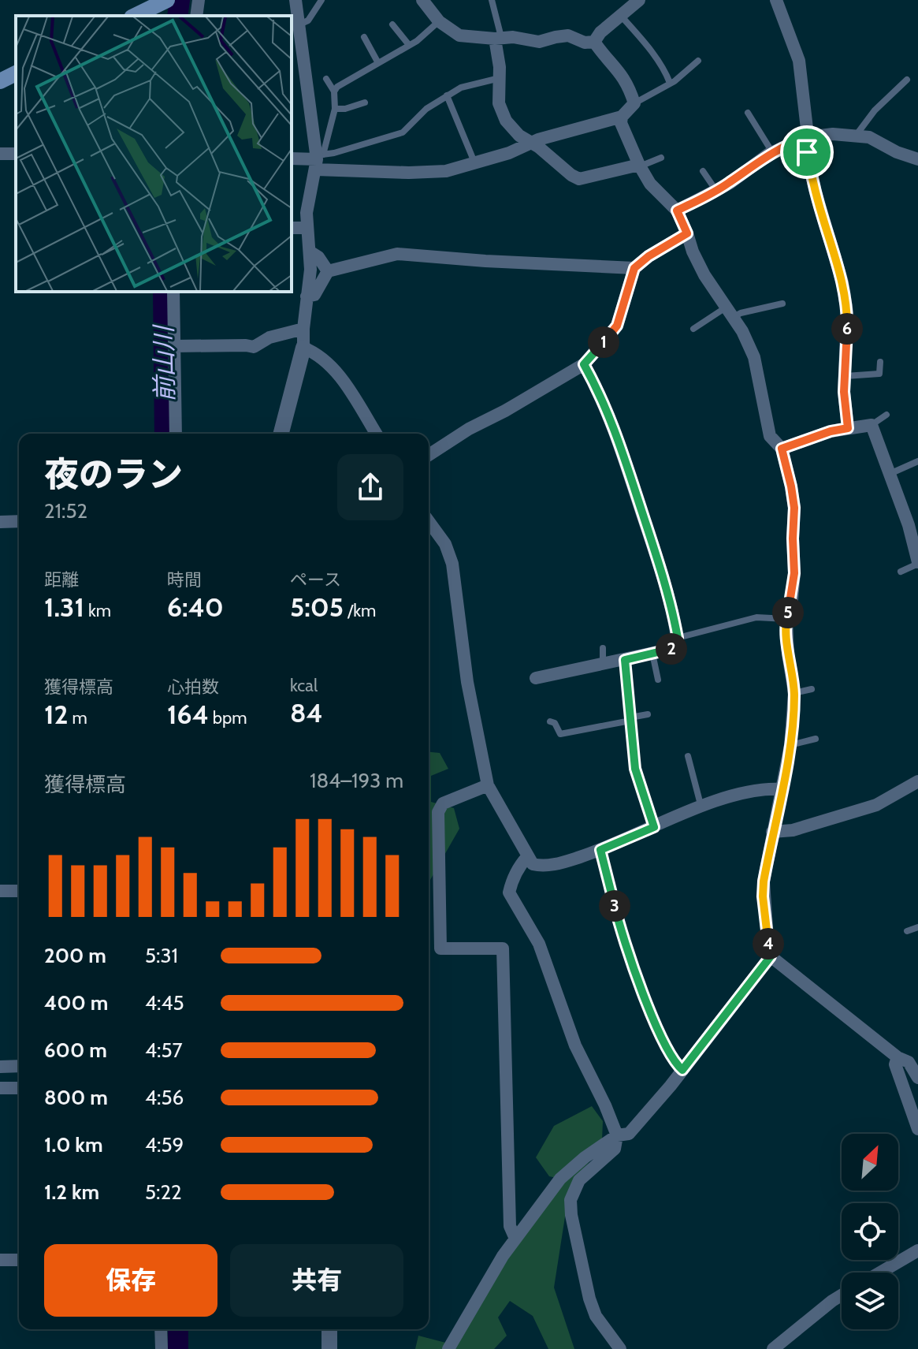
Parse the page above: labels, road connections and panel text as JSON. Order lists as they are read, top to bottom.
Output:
{
  "water": ["前山川"],
  "north": "top right",
  "page": {
    "pins": [
      "6",
      "1",
      "5",
      "2",
      "3",
      "4"
    ],
    "heading": ["夜のラン", "21:52"],
    "stats": [
      ["距離", "1.31 km"],
      ["時間", "6:40"],
      ["ペース", "5:05 /km"],
      ["獲得標高", "12 m"],
      ["心拍数", "164 bpm"],
      ["kcal", "84"]
    ],
    "chart": ["獲得標高", "184–193 m"],
    "list": [
      {
        "name": "200 m",
        "note": "5:31"
      },
      {
        "name": "400 m",
        "note": "4:45"
      },
      {
        "name": "600 m",
        "note": "4:57"
      },
      {
        "name": "800 m",
        "note": "4:56"
      },
      {
        "name": "1.0 km",
        "note": "4:59"
      },
      {
        "name": "1.2 km",
        "note": "5:22"
      }
    ],
    "buttons": ["保存", "共有"]
  }
}
